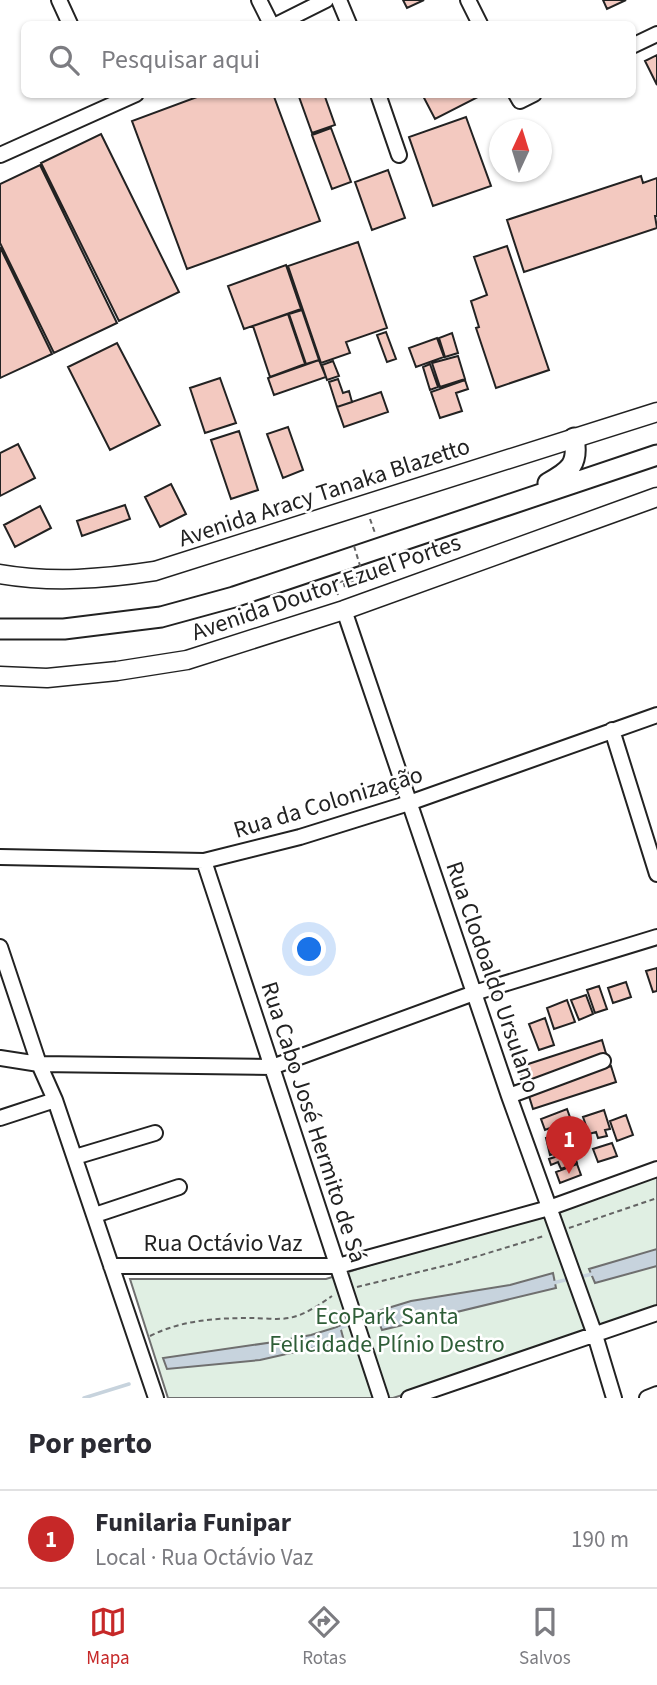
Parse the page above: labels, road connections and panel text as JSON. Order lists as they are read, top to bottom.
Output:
{
  "streets": {
    "main road": ["Avenida Aracy Tanaka Blazetto", "Avenida Doutor Ezuel Portes"],
    "street": [
      "Rua da Colonização",
      "Rua Clodoaldo Ursulano",
      "Rua Cabo José Hermito de Sá",
      "Rua Octávio Vaz"
    ]
  },
  "crossings": [
    ["Avenida Doutor Ezuel Portes", "Rua Clodoaldo Ursulano"],
    ["Rua da Colonização", "Rua Clodoaldo Ursulano"],
    ["Rua da Colonização", "Rua Cabo José Hermito de Sá"],
    ["Rua Clodoaldo Ursulano", "Rua Octávio Vaz"],
    ["Rua Cabo José Hermito de Sá", "Rua Octávio Vaz"]
  ],
  "parks": ["EcoPark Santa Felicidade Plínio Destro"],
  "north": "top",
  "page": {
    "search": "Pesquisar aqui",
    "pins": "1",
    "heading": "Por perto",
    "list": [
      {
        "mark": "1",
        "name": "Funilaria Funipar",
        "note": "Local · Rua Octávio Vaz",
        "value": "190 m"
      }
    ],
    "nav": ["Mapa", "Rotas", "Salvos"]
  }
}
